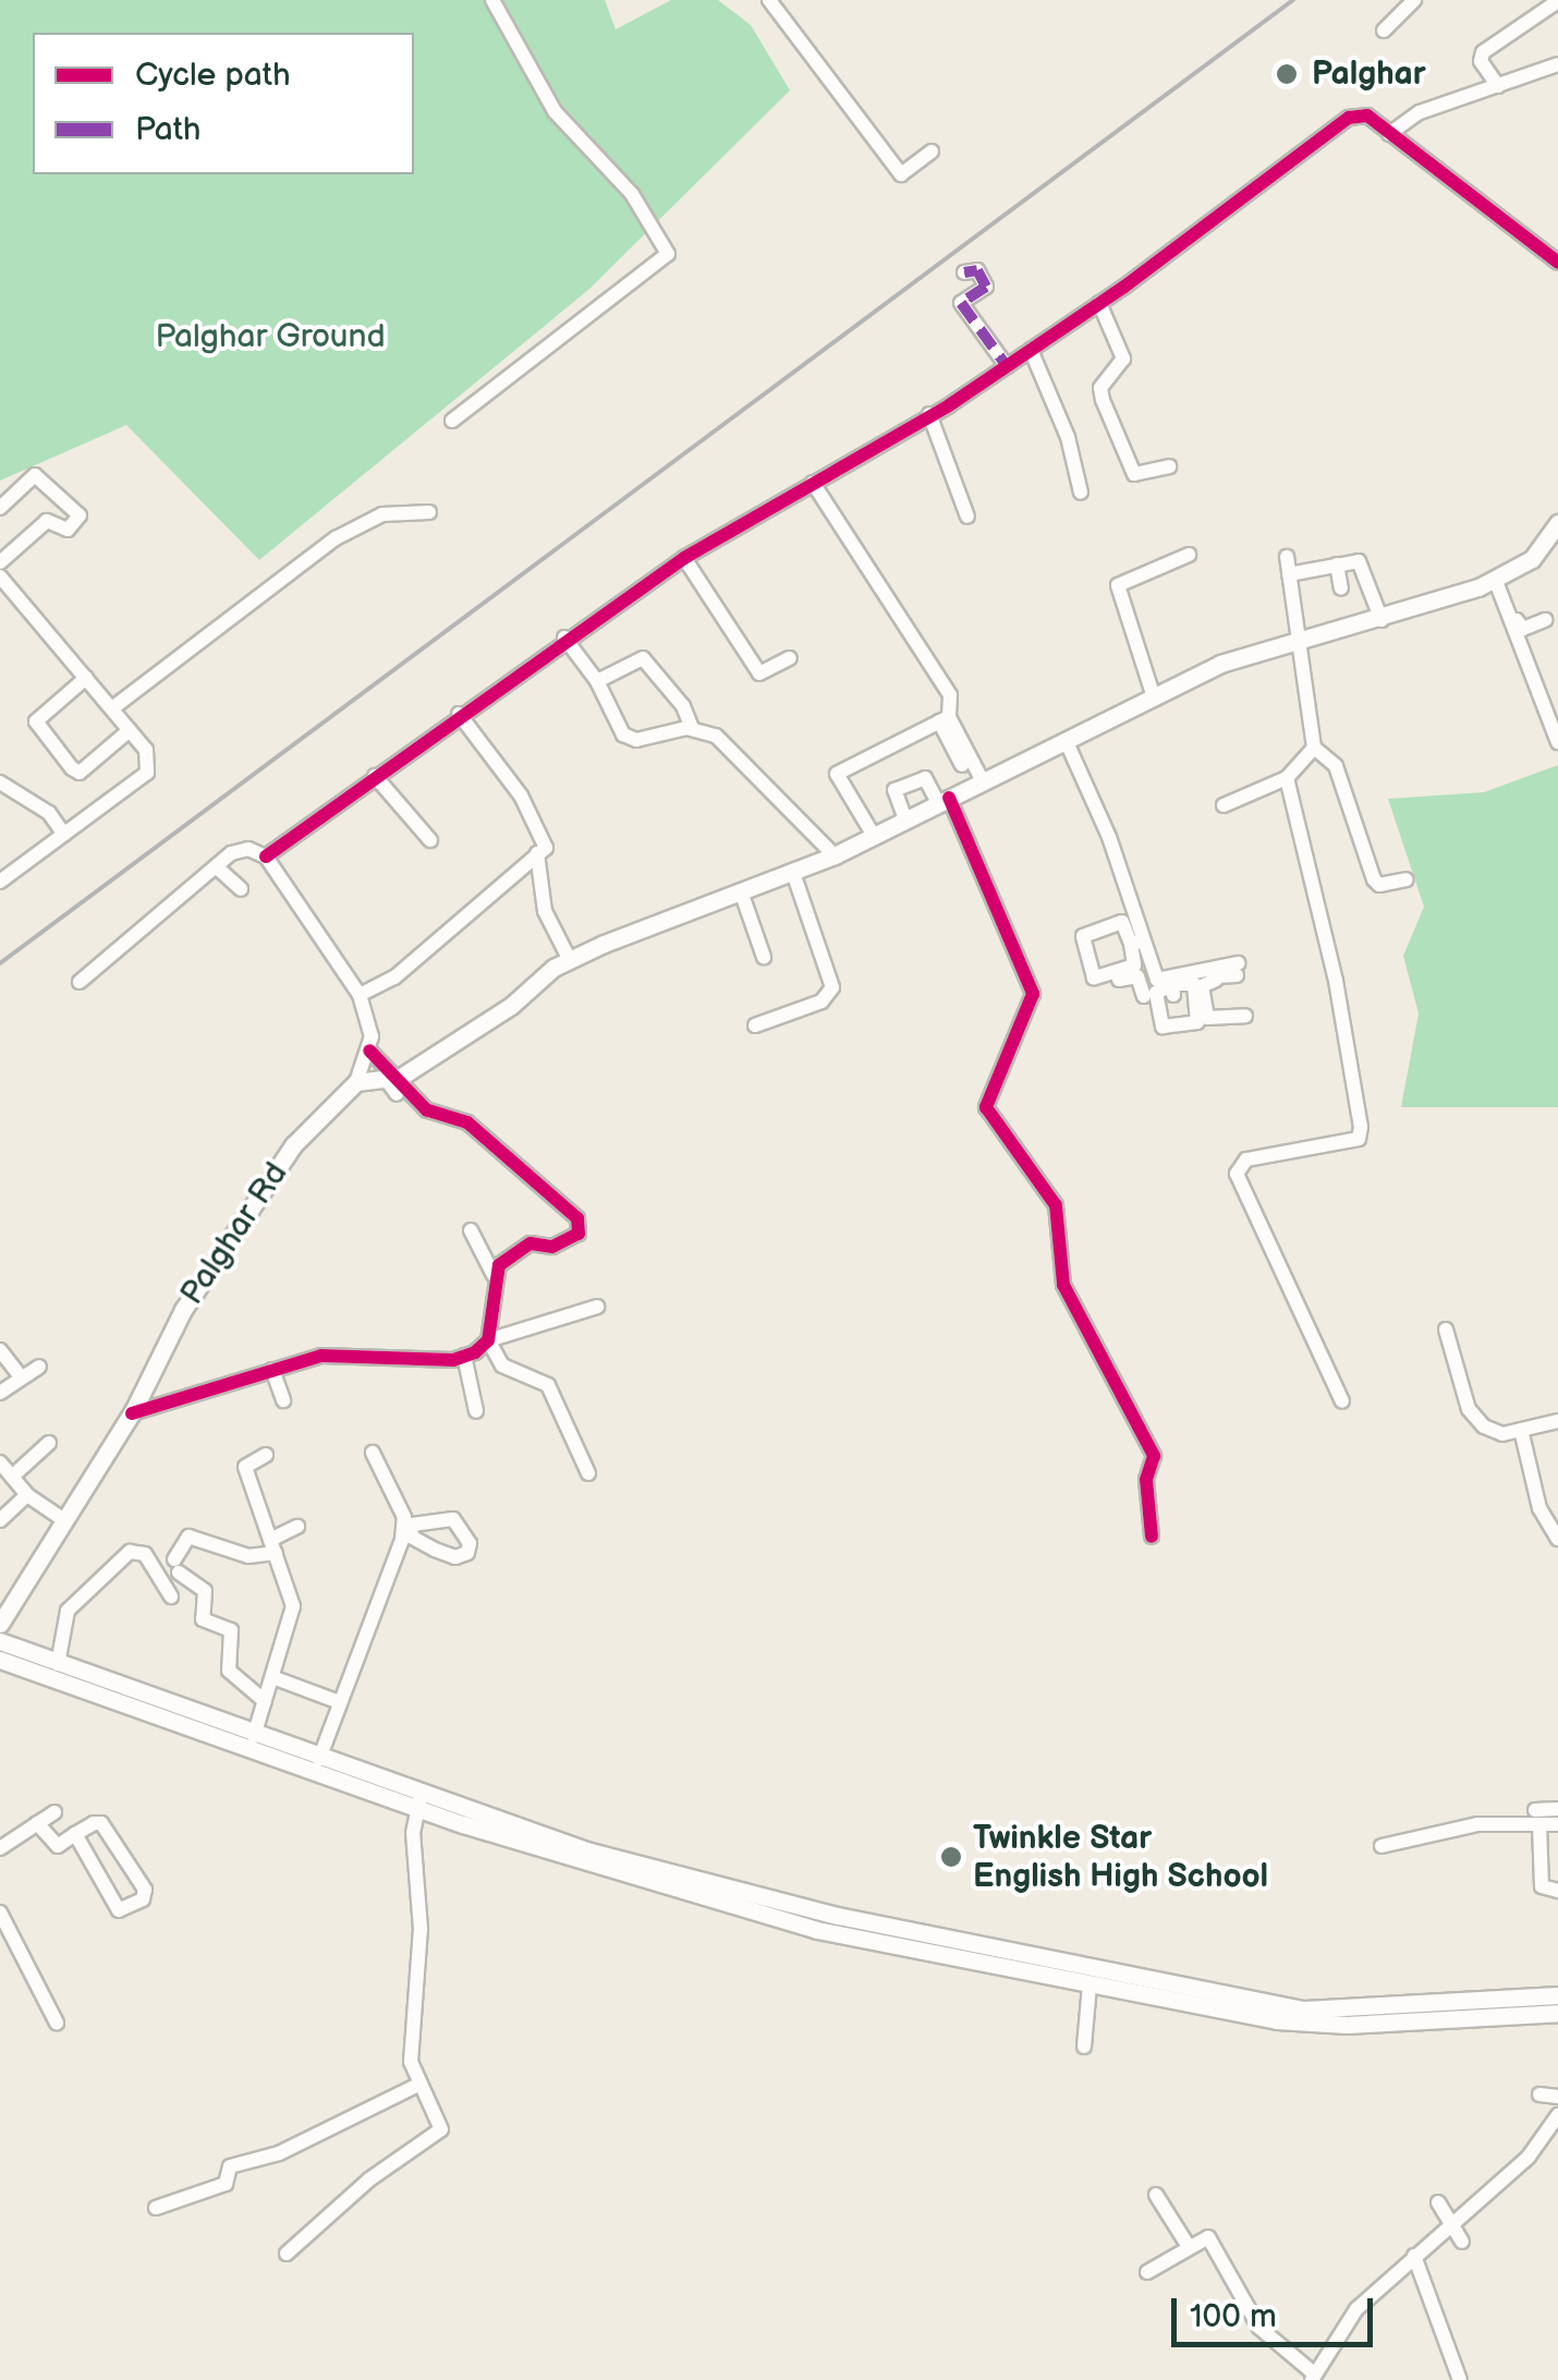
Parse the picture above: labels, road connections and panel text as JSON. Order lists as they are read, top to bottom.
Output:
{
  "streets": {
    "main road": ["Palghar Rd"]
  },
  "parks": ["Palghar Ground"],
  "places": ["Palghar", "Twinkle Star English High School"],
  "legend": ["Cycle path", "Path"],
  "scale_bar": "100 m"
}
